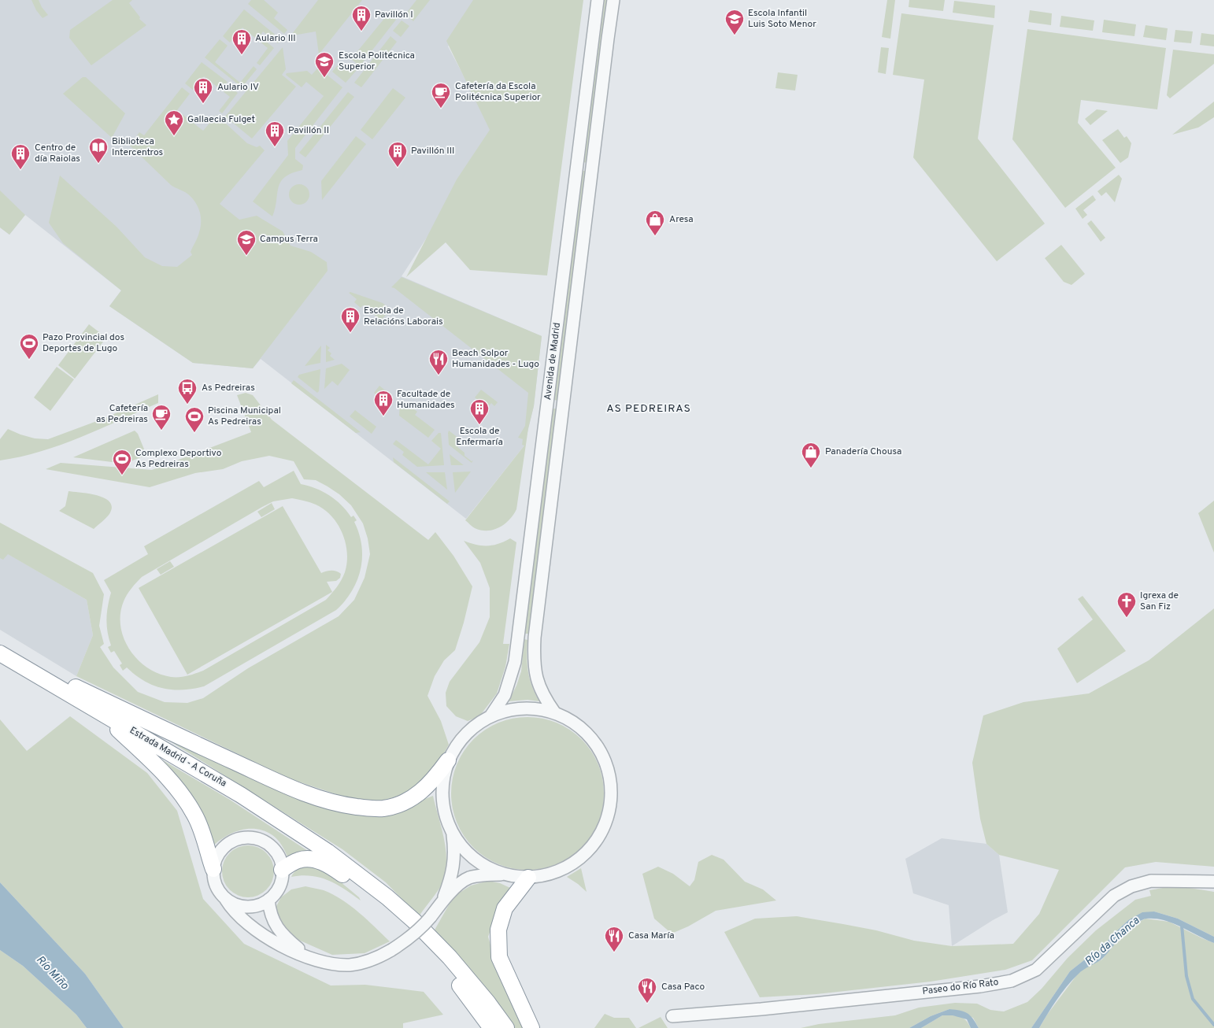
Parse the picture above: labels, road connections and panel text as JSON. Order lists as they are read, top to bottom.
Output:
{
  "streets": {
    "highway": ["Estrada Madrid - A Coruña"],
    "street": ["Avenida de Madrid", "Paseo do Río Rato"]
  },
  "districts": ["AS PEDREIRAS"],
  "water": ["Río da Chanca", "Río Miño"],
  "places": {
    "building": [
      "Pavillón I",
      "Aulario III",
      "Aulario IV",
      "Pavillón II",
      "Pavillón III",
      "Centro de día Raiolas",
      "Escola de Relacións Laborais",
      "Facultade de Humanidades",
      "Escola de Enfermaría"
    ],
    "school or university": ["Escola Infantil Luis Soto Menor", "Escola Politécnica Superior", "Campus Terra"],
    "cafe": ["Cafetería da Escola Politécnica Superior", "Cafetería as Pedreiras"],
    "place": ["Gallaecia Fulget"],
    "library": ["Biblioteca Intercentros"],
    "shop": ["Aresa", "Panadería Chousa"],
    "sports": ["Pazo Provincial dos Deportes de Lugo", "Piscina Municipal As Pedreiras", "Complexo Deportivo As Pedreiras"],
    "restaurant": ["Beach Solpor Humanidades - Lugo", "Casa María", "Casa Paco"],
    "bus stop": ["As Pedreiras"],
    "church": ["Igrexa de San Fiz"]
  }
}
